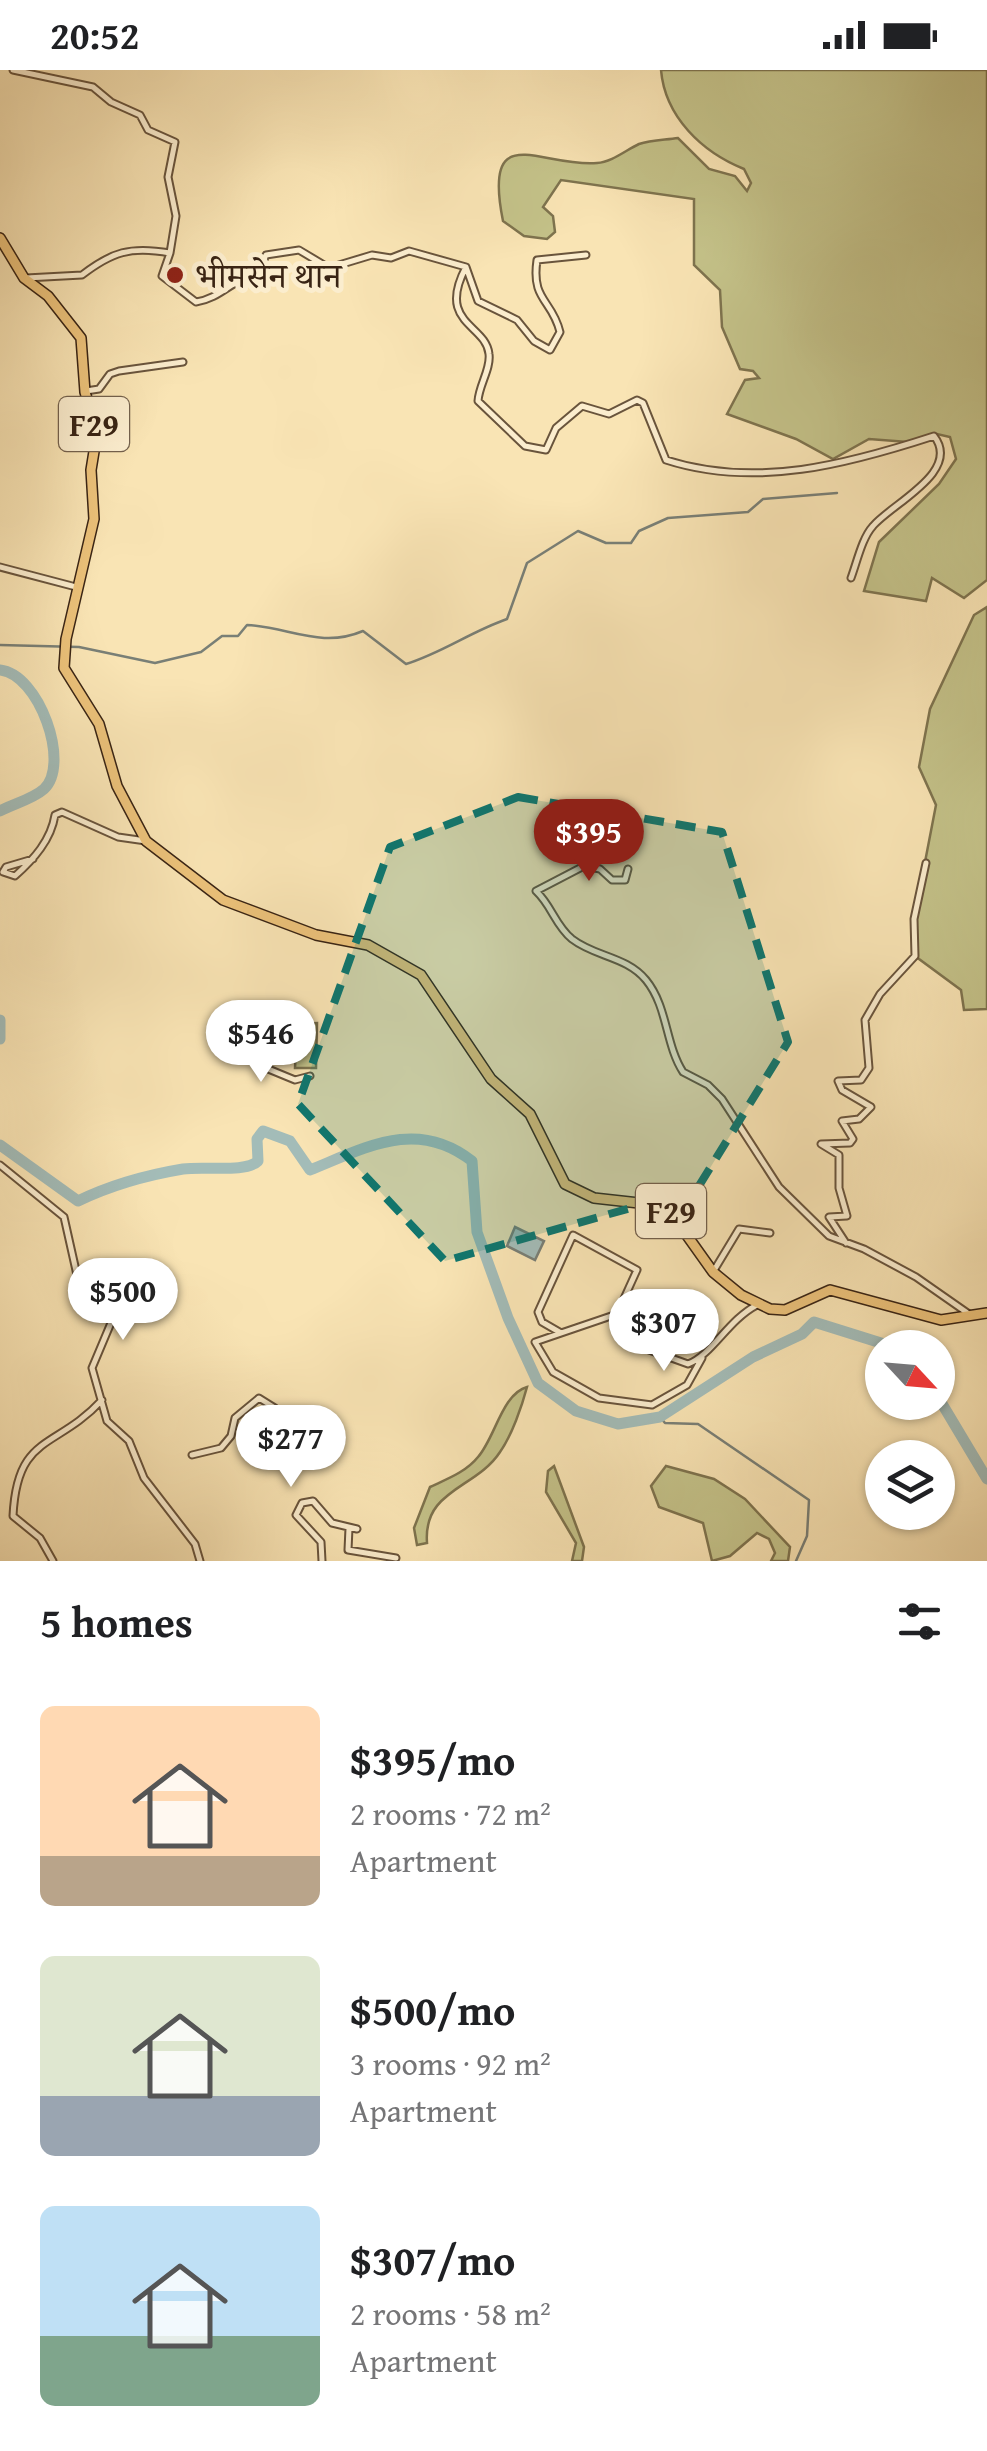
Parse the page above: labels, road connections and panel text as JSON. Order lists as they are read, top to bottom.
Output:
{
  "streets": {
    "main road": ["F29"]
  },
  "places": ["भीमसेन थान"],
  "north": "bottom right",
  "page": {
    "status": "20:52",
    "price": [
      "$395",
      "$546",
      "$500",
      "$307",
      "$277"
    ],
    "heading": "5 homes",
    "list": [
      {
        "name": "$395/mo",
        "note": "2 rooms · 72 m² · Apartment"
      },
      {
        "name": "$500/mo",
        "note": "3 rooms · 92 m² · Apartment"
      },
      {
        "name": "$307/mo",
        "note": "2 rooms · 58 m² · Apartment"
      }
    ]
  }
}
